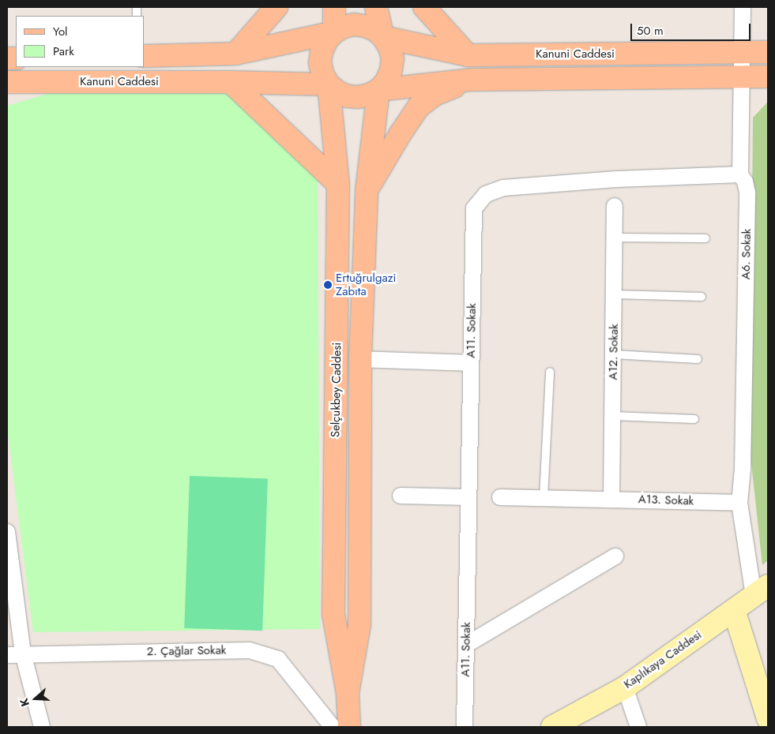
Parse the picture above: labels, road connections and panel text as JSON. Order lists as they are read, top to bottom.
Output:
{
  "streets": {
    "main road": ["Kanuni Caddesi", "Selçukbey Caddesi", "Kaplıkaya Caddesi"],
    "street": [
      "A6. Sokak",
      "A11. Sokak",
      "A12. Sokak",
      "A13. Sokak",
      "2. Çağlar Sokak"
    ]
  },
  "crossings": [
    ["Kanuni Caddesi", "A6. Sokak"],
    ["Kanuni Caddesi", "Selçukbey Caddesi"],
    ["A6. Sokak", "A11. Sokak"],
    ["A6. Sokak", "A13. Sokak"],
    ["A12. Sokak", "A13. Sokak"]
  ],
  "places": ["Ertuğrulgazi Zabıta"],
  "legend": ["Yol", "Park"],
  "scale_bar": "50 m",
  "north": "left"
}
